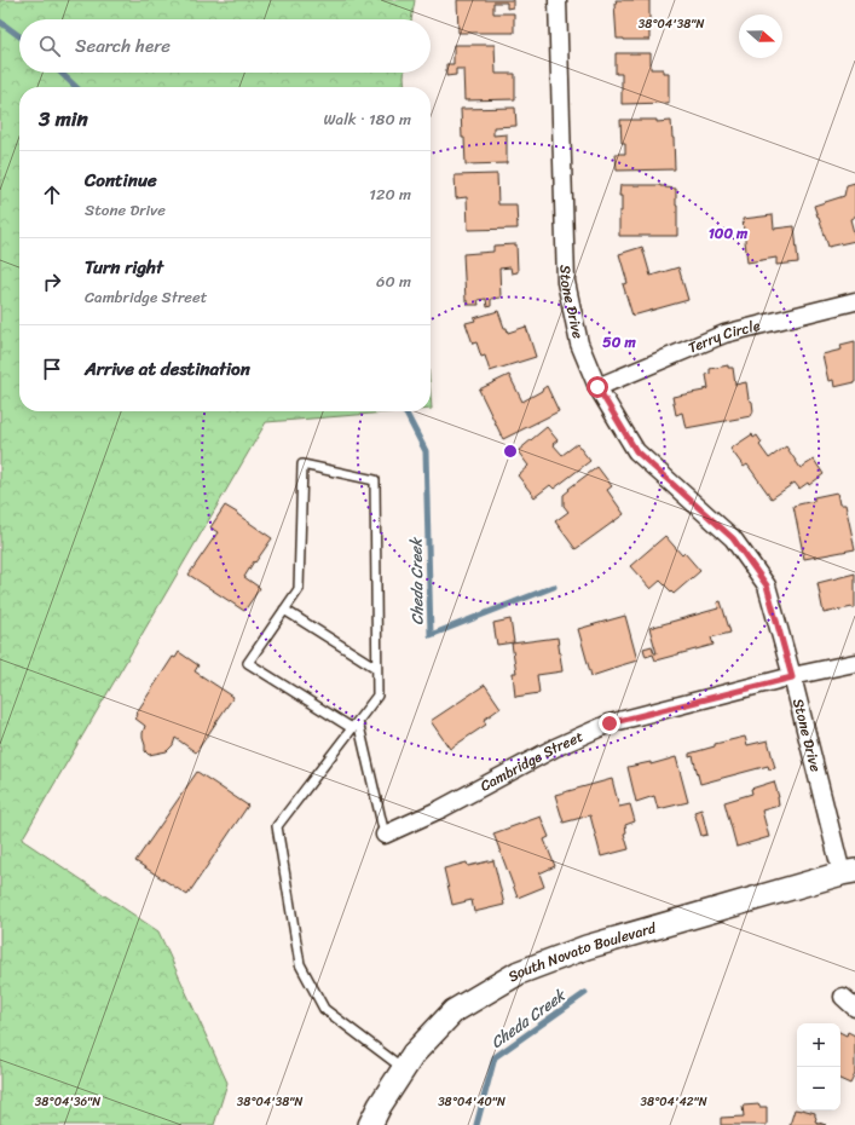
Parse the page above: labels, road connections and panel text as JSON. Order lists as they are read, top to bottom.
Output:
{
  "streets": {
    "main road": ["South Novato Boulevard"],
    "street": ["Stone Drive", "Terry Circle", "Cambridge Street"]
  },
  "crossings": [
    ["Stone Drive", "Terry Circle"],
    ["Stone Drive", "Cambridge Street"],
    ["Stone Drive", "South Novato Boulevard"]
  ],
  "water": ["Cheda Creek"],
  "north": "right",
  "page": {
    "search": "Search here",
    "heading": ["3 min", "Walk · 180 m"],
    "list": [
      ["Continue", "Stone Drive", "120 m"],
      ["Turn right", "Cambridge Street", "60 m"],
      "Arrive at destination"
    ],
    "map_buttons": ["+", "−"]
  },
  "coordinates": [
    "38°04'38\"N",
    "38°04'36\"N",
    "38°04'40\"N",
    "38°04'42\"N"
  ],
  "rings": ["100 m", "50 m"]
}
